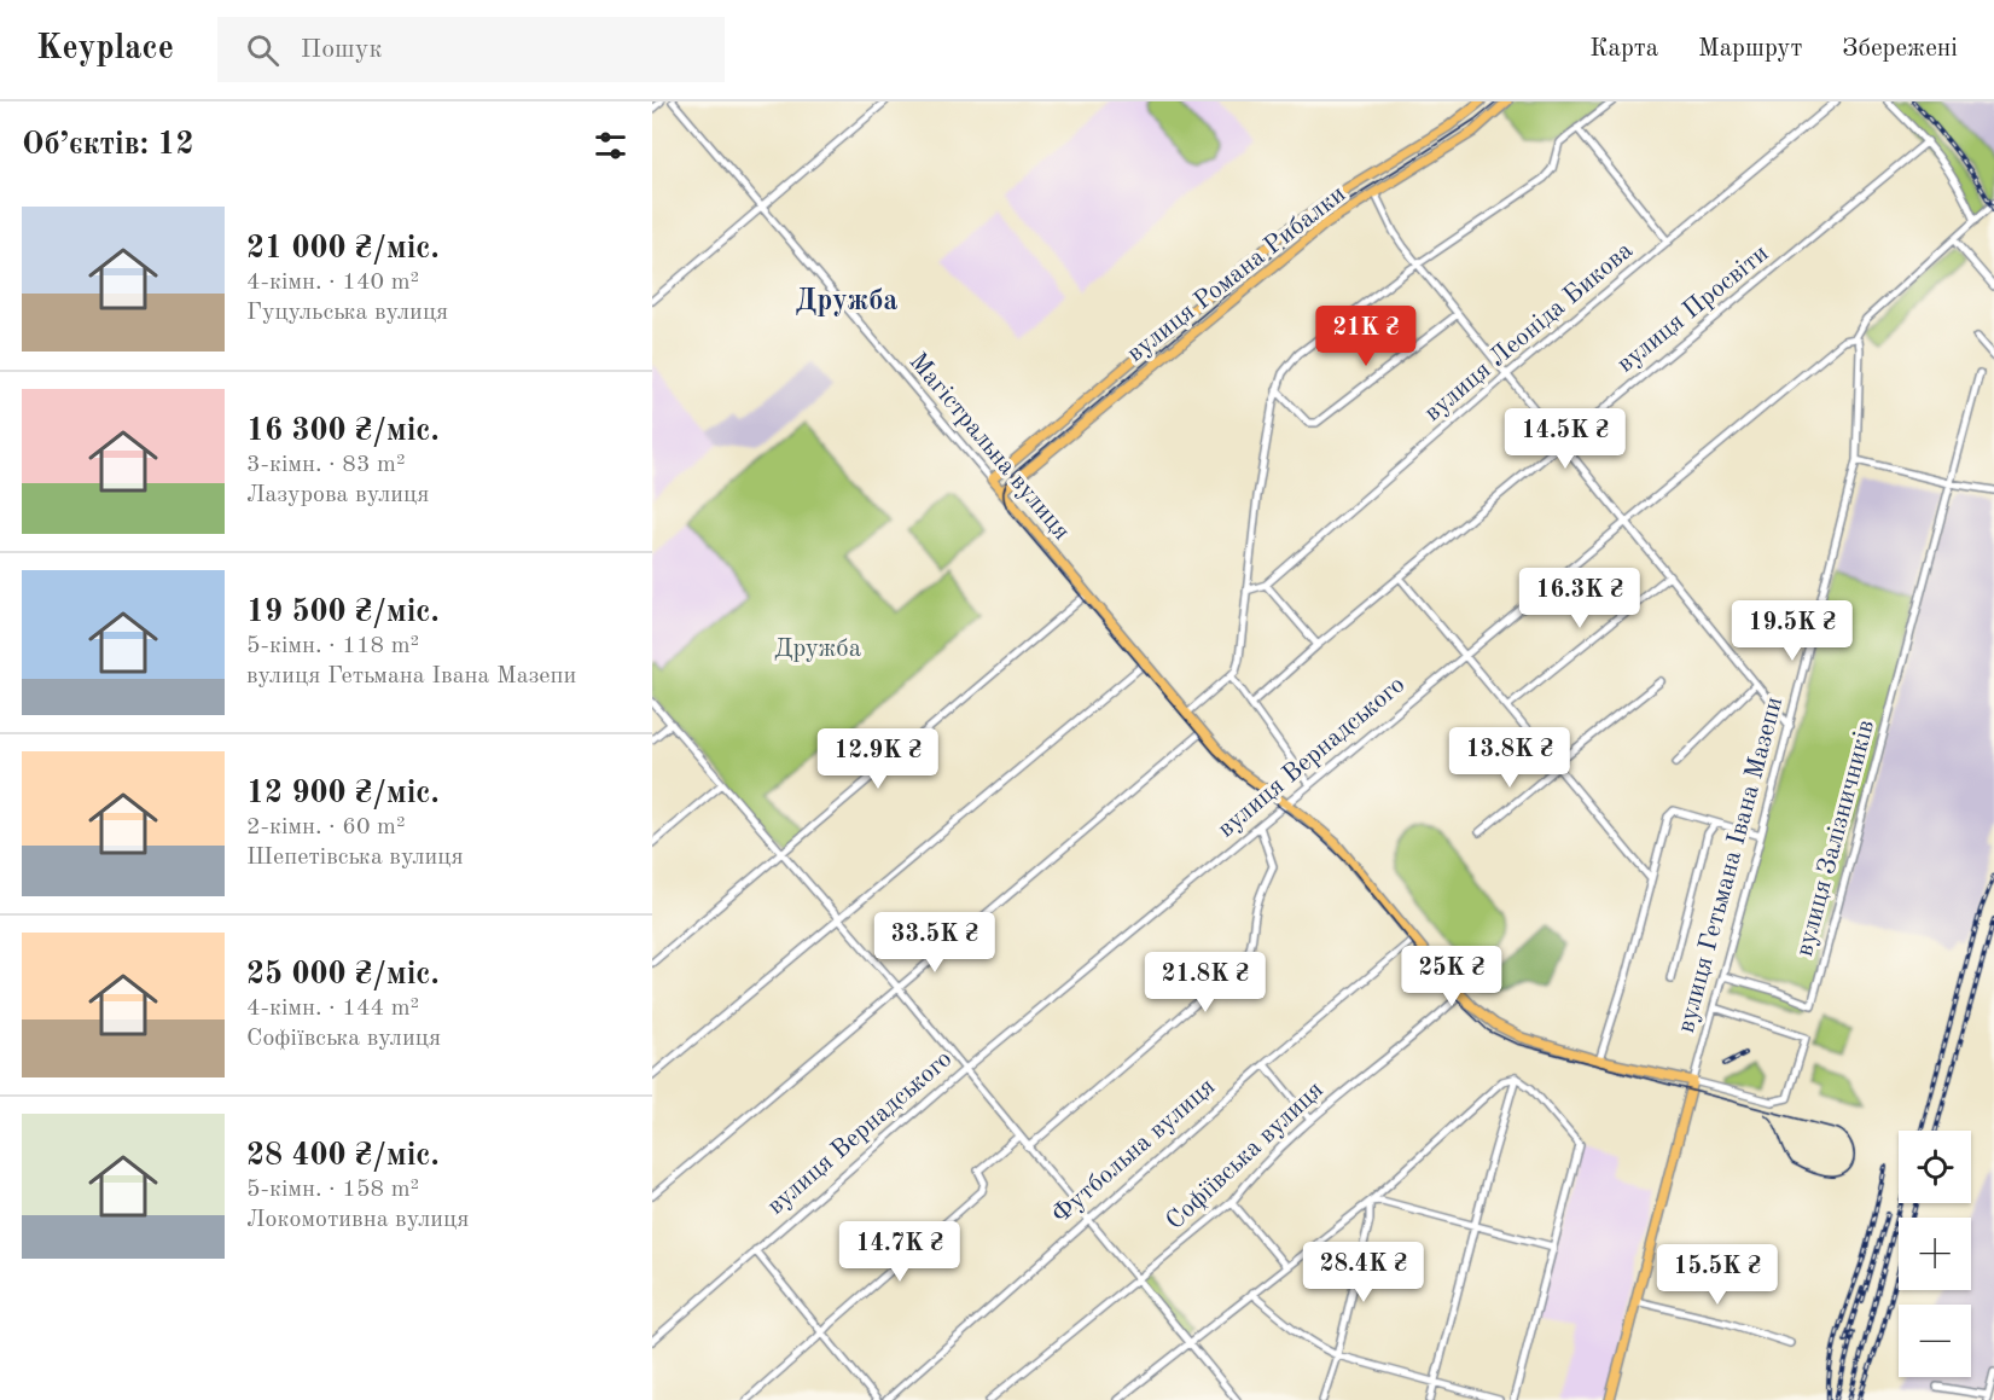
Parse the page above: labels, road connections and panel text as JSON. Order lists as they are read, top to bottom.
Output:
{
  "streets": {
    "main road": ["вулиця Романа Рибалки", "Магістральна вулиця", "вулиця Гетьмана Івана Мазепи"],
    "street": [
      "вулиця Просвіти",
      "вулиця Леоніда Бикова",
      "вулиця Вернадського",
      "вулиця Залізничників",
      "Футбольна вулиця",
      "Софіївська вулиця"
    ]
  },
  "crossings": [
    ["вулиця Романа Рибалки", "Магістральна вулиця"],
    ["Магістральна вулиця", "вулиця Вернадського"],
    ["Магістральна вулиця", "вулиця Гетьмана Івана Мазепи"],
    ["Магістральна вулиця", "Футбольна вулиця"],
    ["Магістральна вулиця", "Софіївська вулиця"],
    ["вулиця Вернадського", "вулиця Гетьмана Івана Мазепи"],
    ["вулиця Залізничників", "вулиця Гетьмана Івана Мазепи"]
  ],
  "districts": ["Дружба"],
  "parks": ["Дружба"],
  "page": {
    "header": "Keyplace",
    "search": "Пошук",
    "nav": ["Карта", "Маршрут", "Збережені"],
    "heading": "Об’єктів: 12",
    "list": [
      {
        "name": "21 000 ₴/міс.",
        "note": "4-кімн. · 140 m² · Гуцульська вулиця"
      },
      {
        "name": "16 300 ₴/міс.",
        "note": "3-кімн. · 83 m² · Лазурова вулиця"
      },
      {
        "name": "19 500 ₴/міс.",
        "note": "5-кімн. · 118 m² · вулиця Гетьмана Івана Мазепи"
      },
      {
        "name": "12 900 ₴/міс.",
        "note": "2-кімн. · 60 m² · Шепетівська вулиця"
      },
      {
        "name": "25 000 ₴/міс.",
        "note": "4-кімн. · 144 m² · Софіївська вулиця"
      },
      {
        "name": "28 400 ₴/міс.",
        "note": "5-кімн. · 158 m² · Локомотивна вулиця"
      }
    ],
    "price": [
      "21K ₴",
      "14.5K ₴",
      "16.3K ₴",
      "19.5K ₴",
      "13.8K ₴",
      "12.9K ₴",
      "33.5K ₴",
      "25K ₴",
      "21.8K ₴",
      "14.7K ₴",
      "28.4K ₴",
      "15.5K ₴"
    ],
    "map_buttons": ["+", "−"]
  }
}
